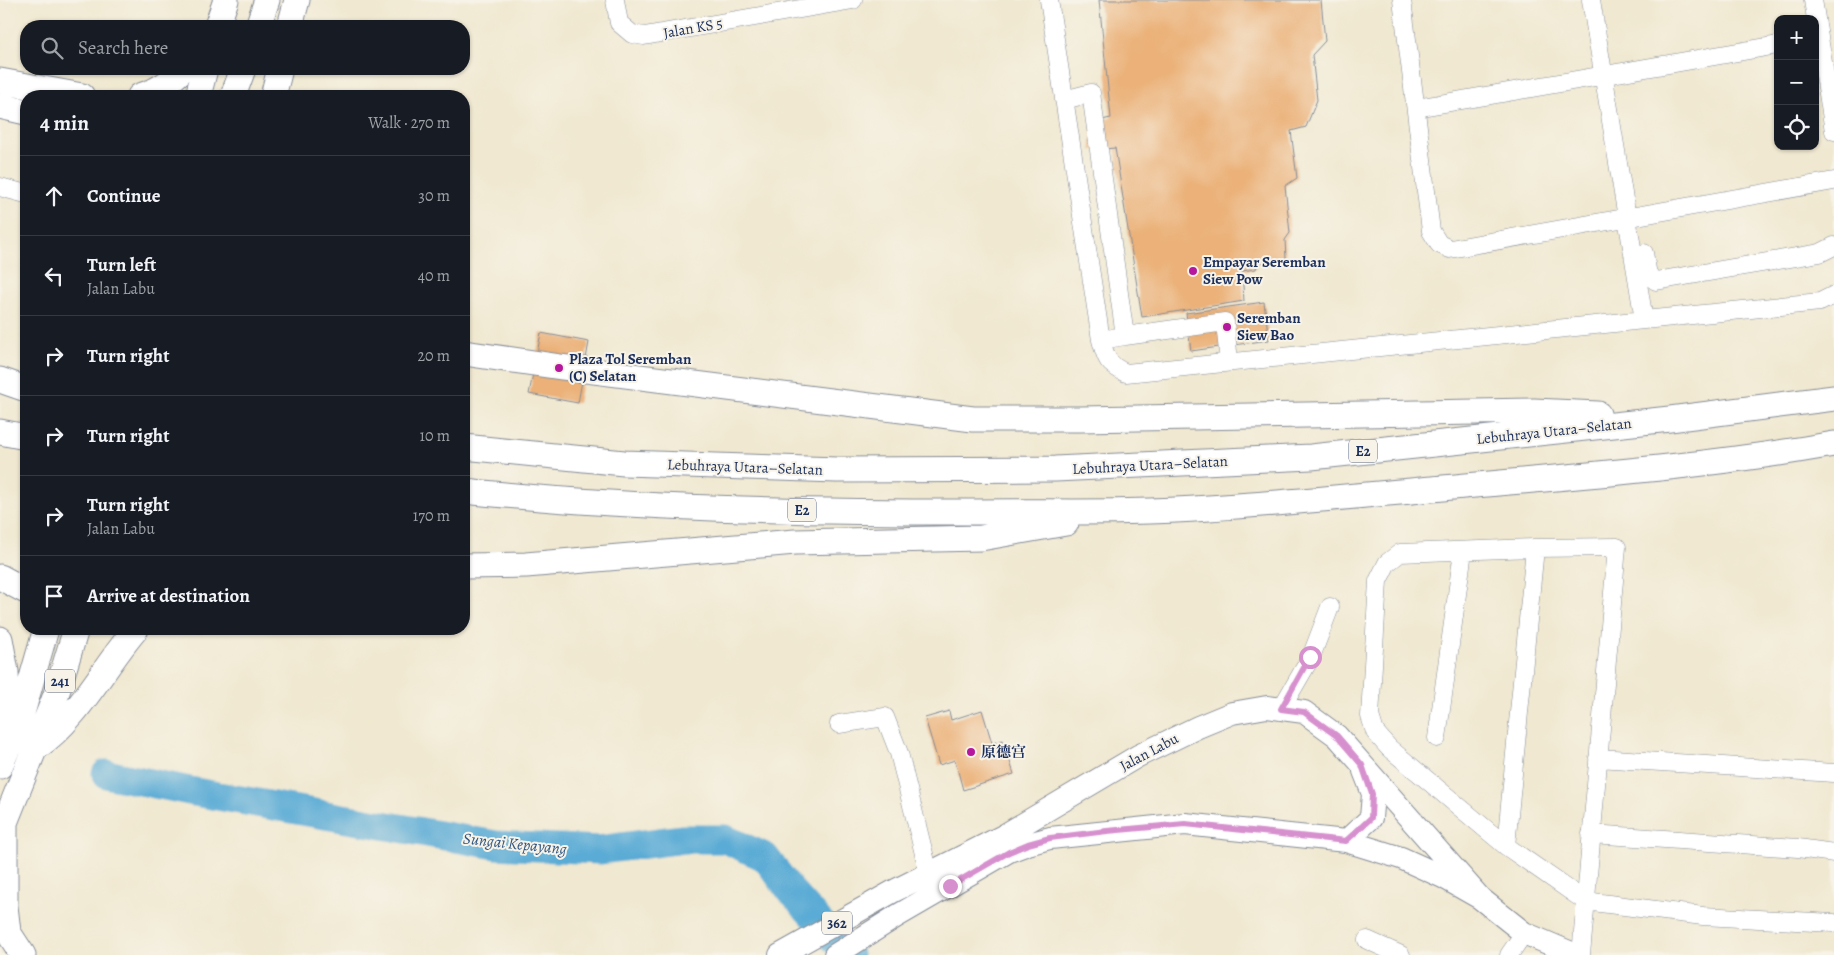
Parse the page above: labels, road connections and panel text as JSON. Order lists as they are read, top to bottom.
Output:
{
  "streets": {
    "highway": ["Lebuhraya Utara–Selatan", "E2", "241"],
    "main road": ["Jalan Labu", "362"],
    "street": ["Jalan KS 5"]
  },
  "water": ["Sungai Kepayang"],
  "places": [
    "Empayar Seremban Siew Pow",
    "Seremban Siew Bao",
    "Plaza Tol Seremban (C) Selatan",
    "原德宫"
  ],
  "page": {
    "map_buttons": ["+", "−"],
    "search": "Search here",
    "heading": ["4 min", "Walk · 270 m"],
    "list": [
      ["Continue", "30 m"],
      ["Turn left", "Jalan Labu", "40 m"],
      ["Turn right", "20 m"],
      ["Turn right", "10 m"],
      ["Turn right", "Jalan Labu", "170 m"],
      "Arrive at destination"
    ]
  }
}
